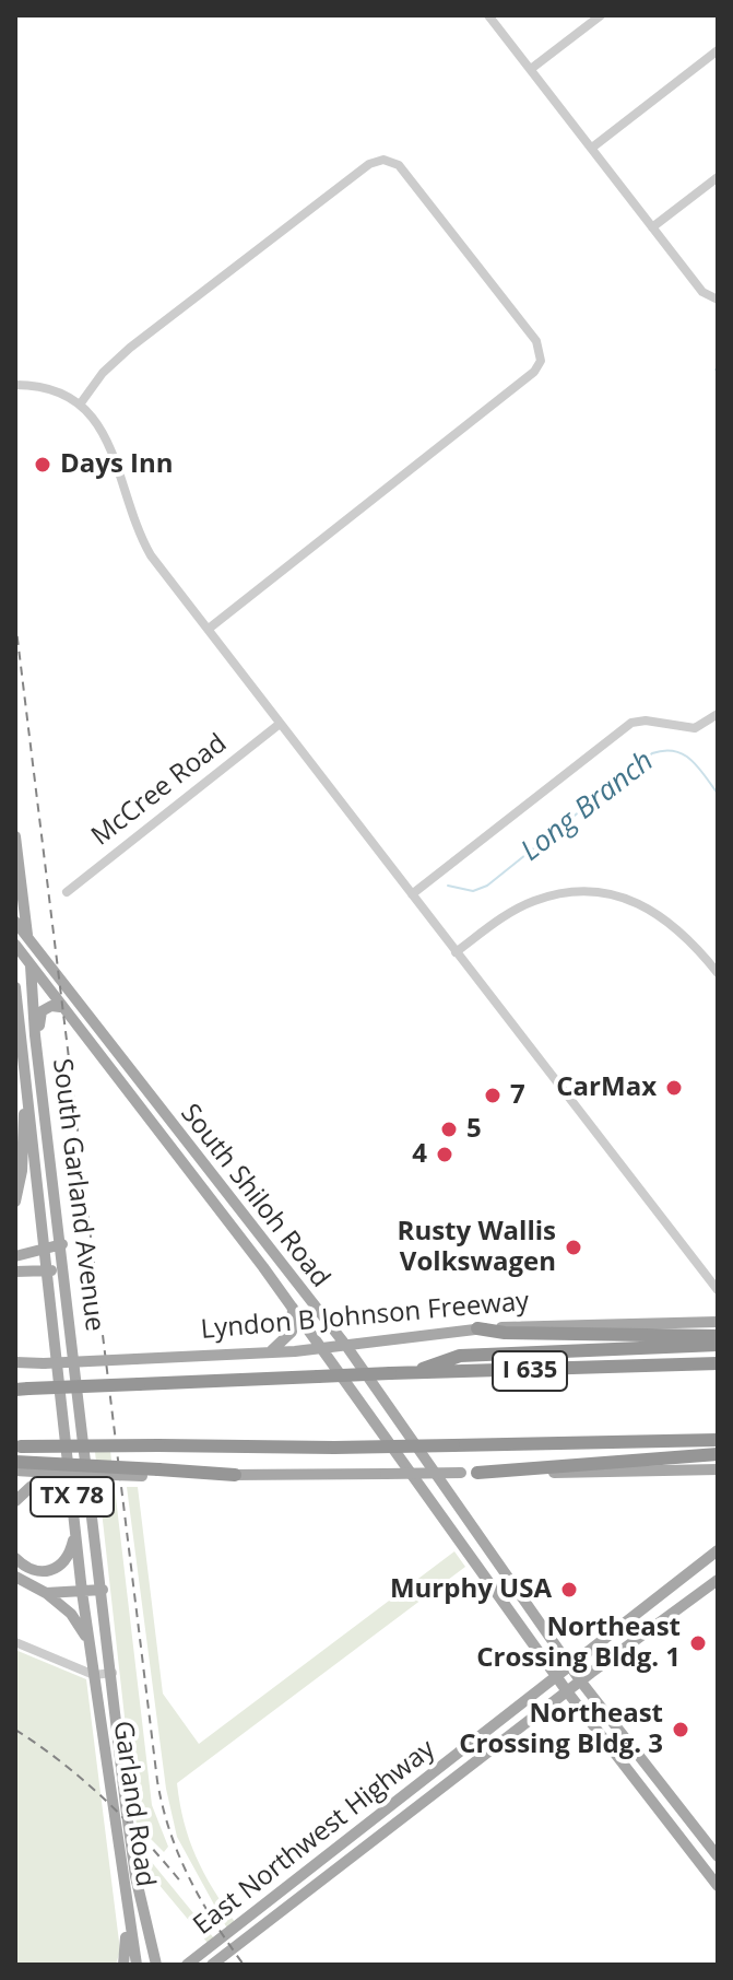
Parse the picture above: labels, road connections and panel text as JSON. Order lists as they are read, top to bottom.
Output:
{
  "streets": {
    "highway": ["Lyndon B Johnson Freeway", "I 635"],
    "main road": [
      "South Garland Avenue",
      "South Shiloh Road",
      "TX 78",
      "Garland Road",
      "East Northwest Highway"
    ],
    "street": ["McCree Road"]
  },
  "crossings": [
    ["South Garland Avenue", "South Shiloh Road"],
    ["South Garland Avenue", "Garland Road"],
    ["South Shiloh Road", "Lyndon B Johnson Freeway"],
    ["South Shiloh Road", "East Northwest Highway"]
  ],
  "water": ["Long Branch"],
  "places": [
    "Days Inn",
    "CarMax",
    "7",
    "5",
    "4",
    "Rusty Wallis Volkswagen",
    "Murphy USA",
    "Northeast Crossing Bldg. 1",
    "Northeast Crossing Bldg. 3"
  ]
}
